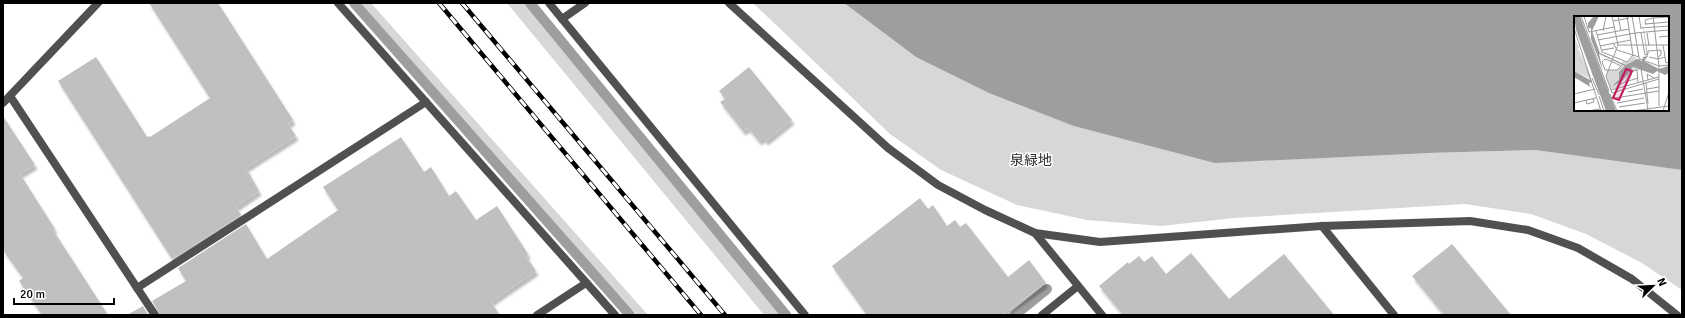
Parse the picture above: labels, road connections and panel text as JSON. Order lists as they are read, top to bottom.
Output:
{
  "parks": ["泉緑地"],
  "scale_bar": "20 m",
  "north": "top right"
}
